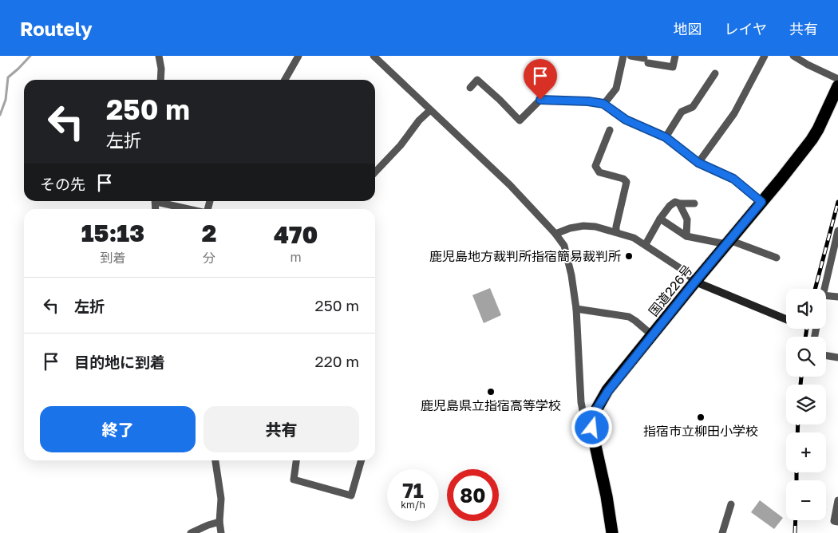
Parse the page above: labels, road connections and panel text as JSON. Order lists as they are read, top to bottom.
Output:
{
  "streets": {
    "highway": ["国道226号"]
  },
  "places": ["鹿児島地方裁判所指宿簡易裁判所", "鹿児島県立指宿高等学校", "指宿市立柳田小学校"],
  "page": {
    "header": "Routely",
    "nav": ["地図", "レイヤ", "共有"],
    "turn": ["250 m", "左折"],
    "then": "その先",
    "eta": [
      "15:13",
      "到着",
      "2",
      "分",
      "470",
      "m"
    ],
    "list": [
      {
        "name": "左折",
        "value": "250 m"
      },
      {
        "name": "目的地に到着",
        "value": "220 m"
      }
    ],
    "map_buttons": ["+", "−"],
    "buttons": ["終了", "共有"],
    "speed": "71 km/h",
    "limit": "80"
  }
}
